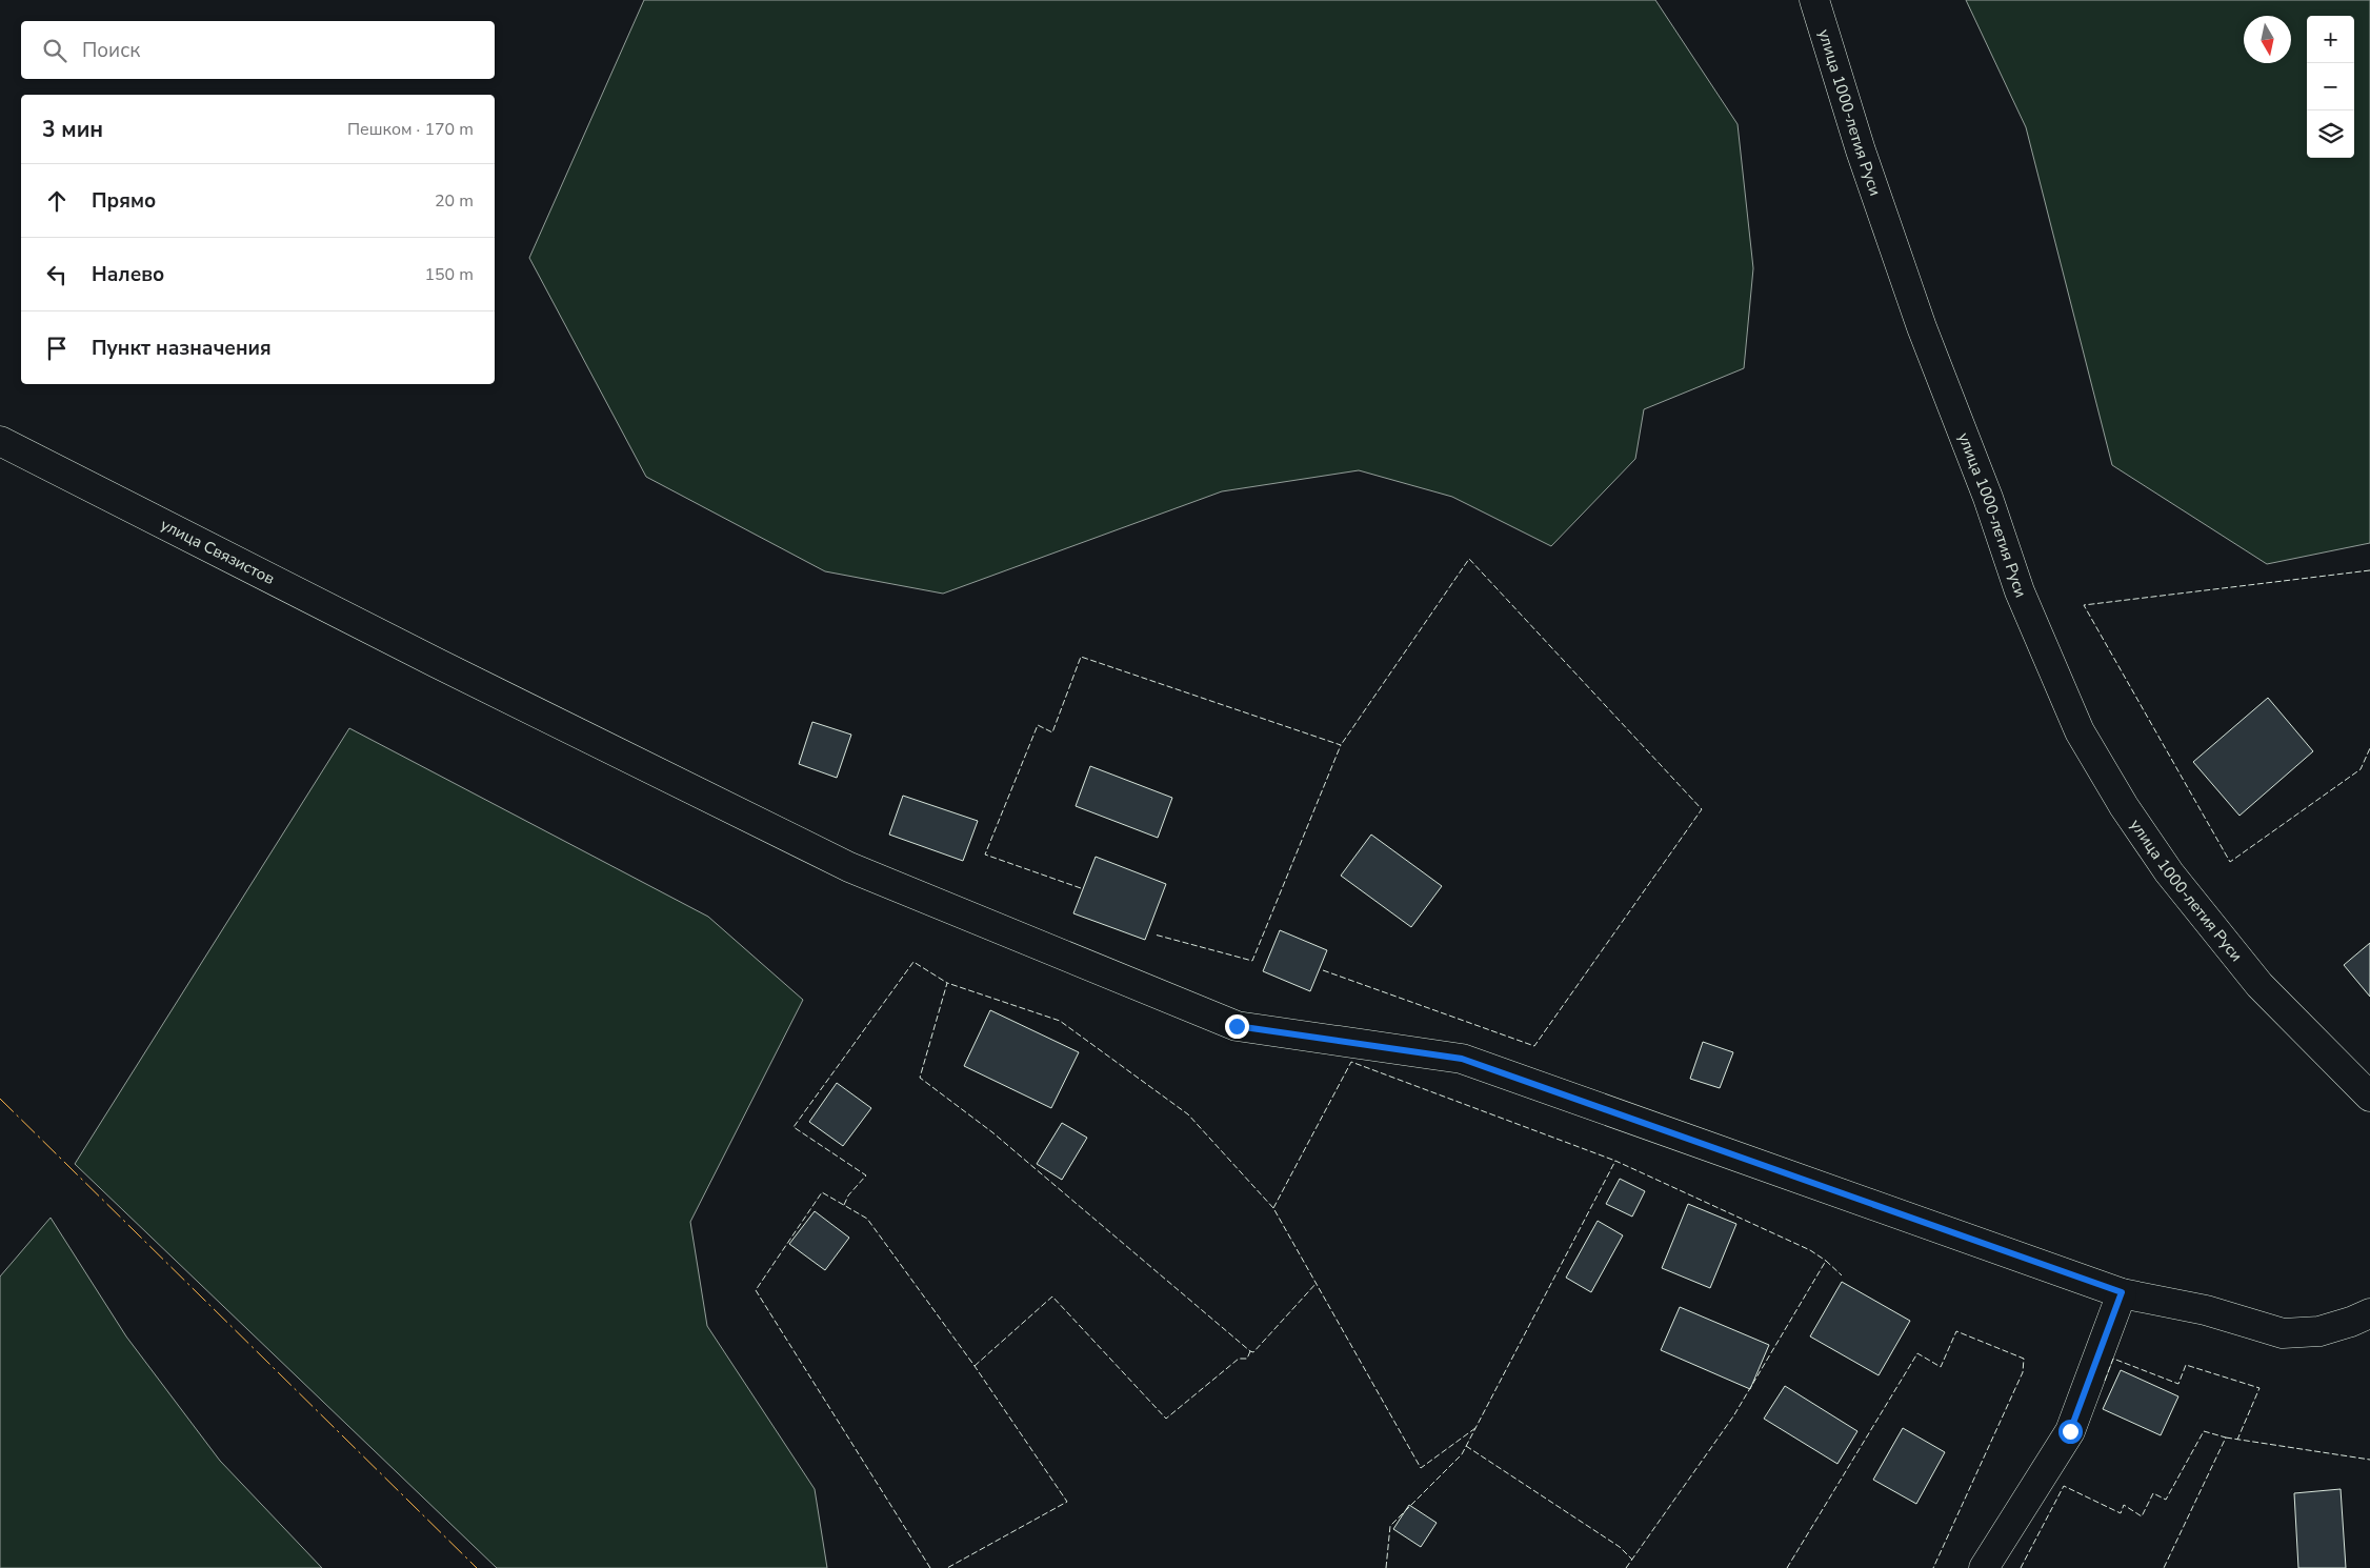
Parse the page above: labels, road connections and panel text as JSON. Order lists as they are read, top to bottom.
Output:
{
  "streets": {
    "street": ["улица 1000-летия Руси", "улица Связистов"]
  },
  "north": "bottom",
  "page": {
    "map_buttons": ["+", "−"],
    "search": "Поиск",
    "heading": ["3 мин", "Пешком · 170 m"],
    "list": [
      ["Прямо", "20 m"],
      ["Налево", "150 m"],
      "Пункт назначения"
    ]
  }
}
